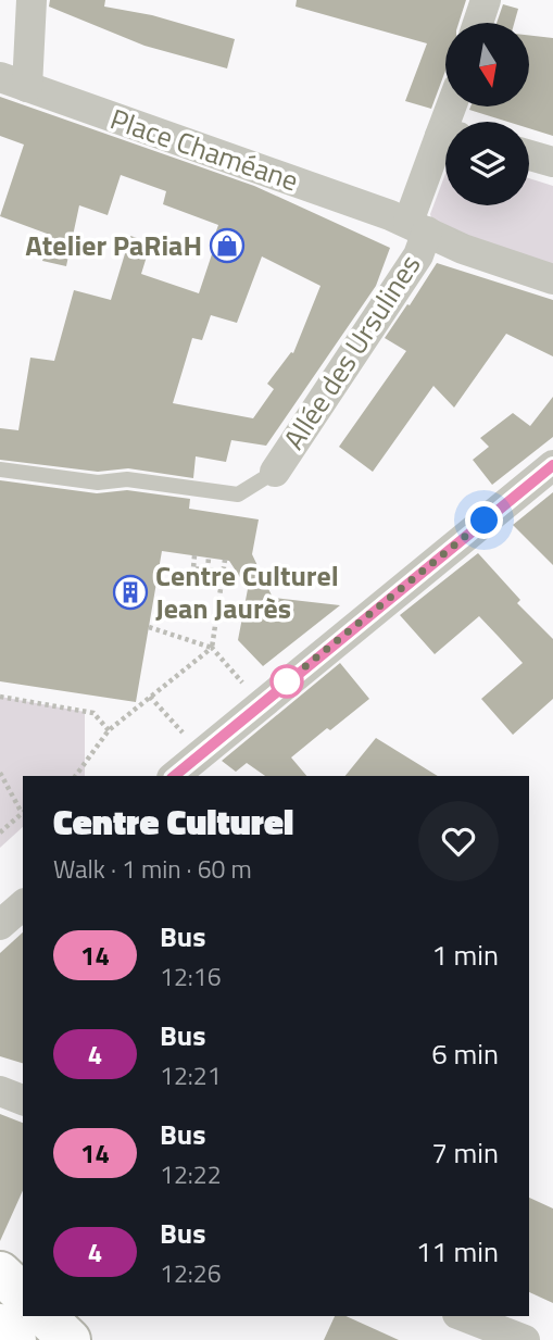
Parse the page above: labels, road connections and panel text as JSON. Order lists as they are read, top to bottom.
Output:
{
  "streets": {
    "street": ["Place Chaméane", "Allée des Ursulines"]
  },
  "crossings": [
    ["Place Chaméane", "Allée des Ursulines"]
  ],
  "places": {
    "shop": ["Atelier PaRiaH"],
    "building": ["Centre Culturel Jean Jaurès"]
  },
  "lines": ["bus line 14"],
  "north": "bottom",
  "page": {
    "heading": ["Centre Culturel", "Walk · 1 min · 60 m"],
    "list": [
      {
        "mark": "14",
        "name": "Bus",
        "note": "12:16",
        "value": "1 min"
      },
      {
        "mark": "4",
        "name": "Bus",
        "note": "12:21",
        "value": "6 min"
      },
      {
        "mark": "14",
        "name": "Bus",
        "note": "12:22",
        "value": "7 min"
      },
      {
        "mark": "4",
        "name": "Bus",
        "note": "12:26",
        "value": "11 min"
      }
    ]
  }
}
